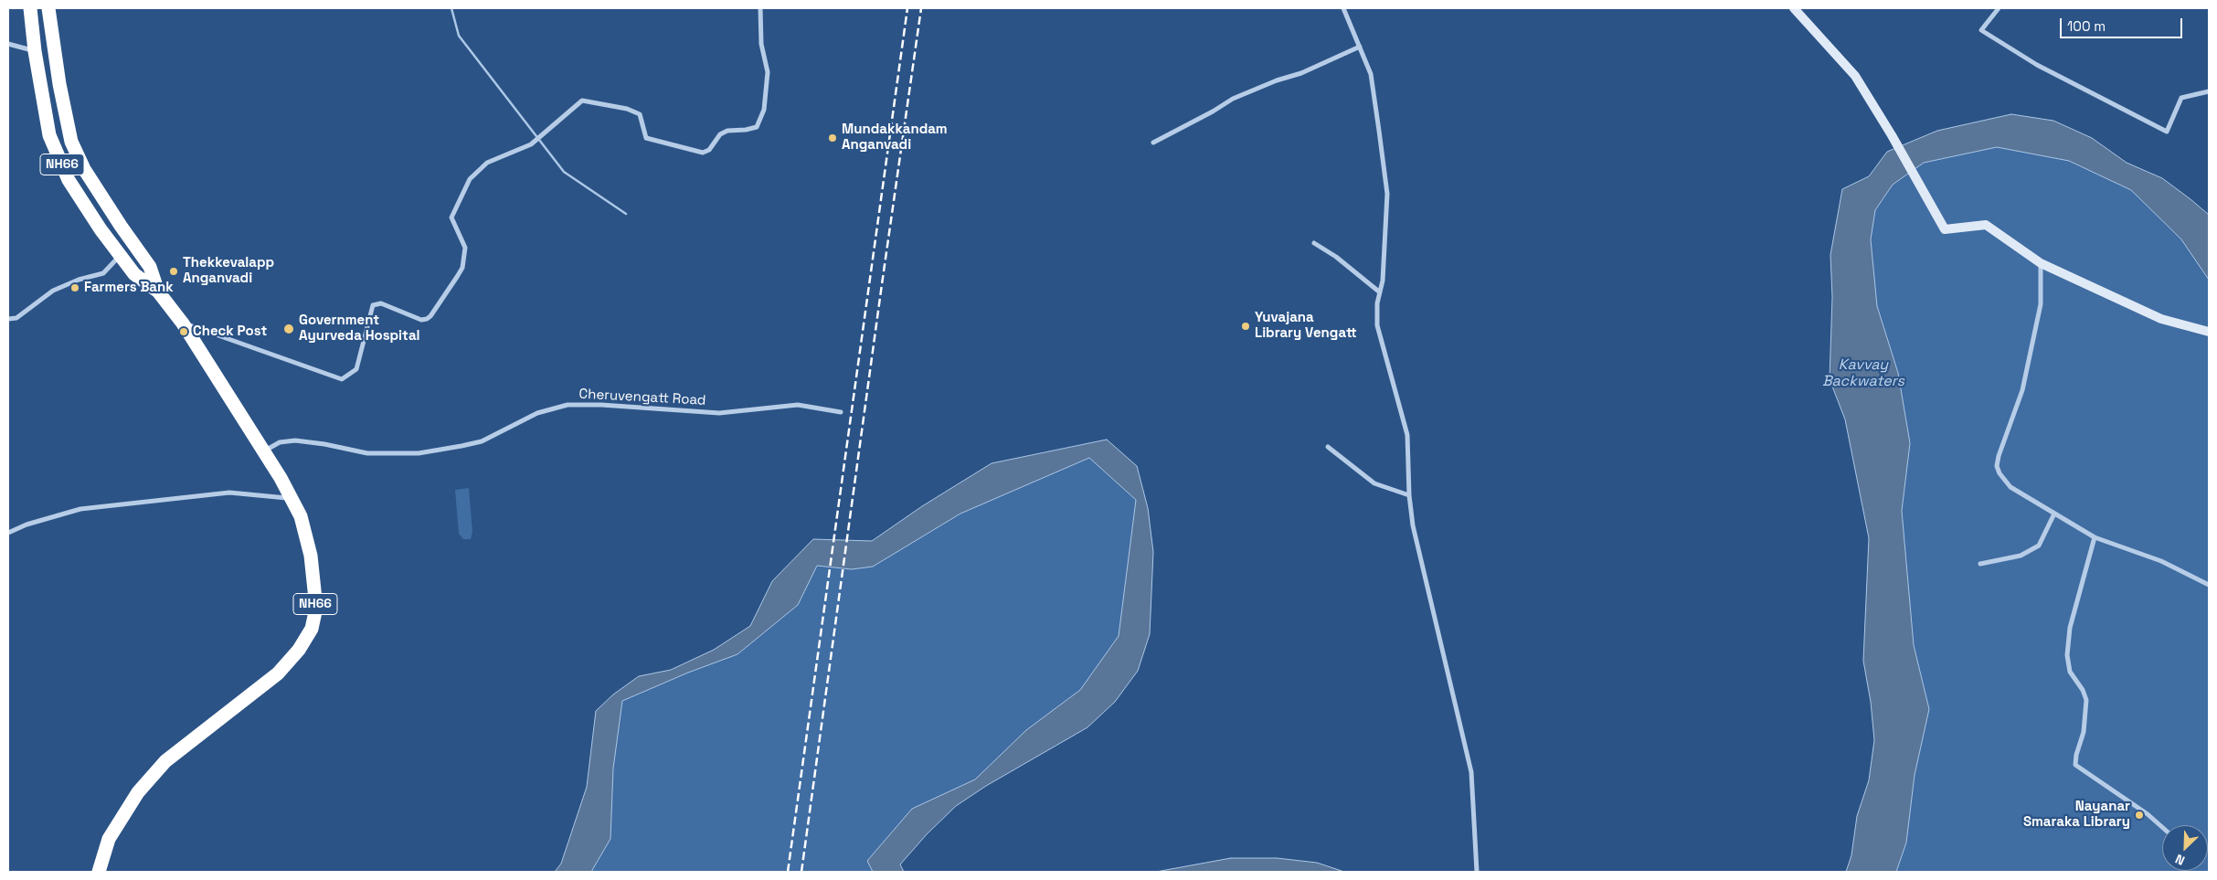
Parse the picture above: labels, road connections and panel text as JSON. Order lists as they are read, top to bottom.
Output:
{
  "streets": {
    "highway": ["NH66"],
    "street": ["Cheruvengatt Road"]
  },
  "crossings": [
    ["NH66", "Cheruvengatt Road"]
  ],
  "water": ["Kavvay Backwaters"],
  "places": [
    "Mundakkandam Anganvadi",
    "Thekkevalapp Anganvadi",
    "Farmers Bank",
    "Yuvajana Library Vengatt",
    "Government Ayurveda Hospital",
    "Check Post",
    "Nayanar Smaraka Library"
  ],
  "scale_bar": "100 m",
  "north": "bottom left"
}
